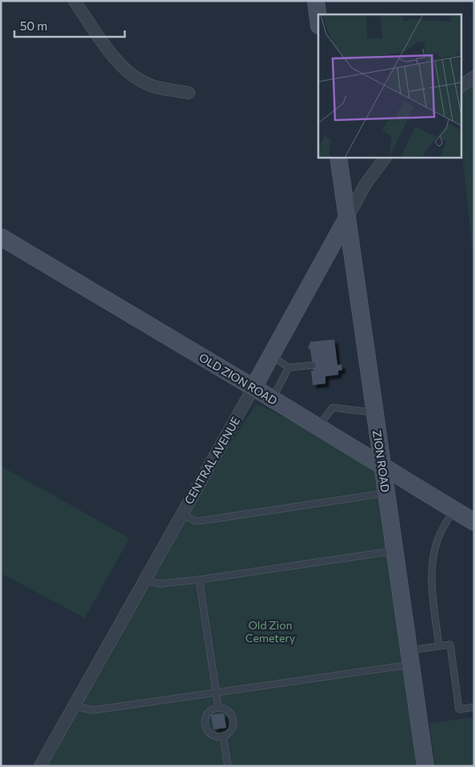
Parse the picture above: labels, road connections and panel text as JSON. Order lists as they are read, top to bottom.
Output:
{
  "streets": {
    "street": ["OLD ZION ROAD", "CENTRAL AVENUE", "ZION ROAD"]
  },
  "crossings": [
    ["OLD ZION ROAD", "CENTRAL AVENUE"],
    ["OLD ZION ROAD", "ZION ROAD"],
    ["CENTRAL AVENUE", "ZION ROAD"]
  ],
  "parks": ["Old Zion Cemetery"],
  "scale_bar": "50 m"
}
